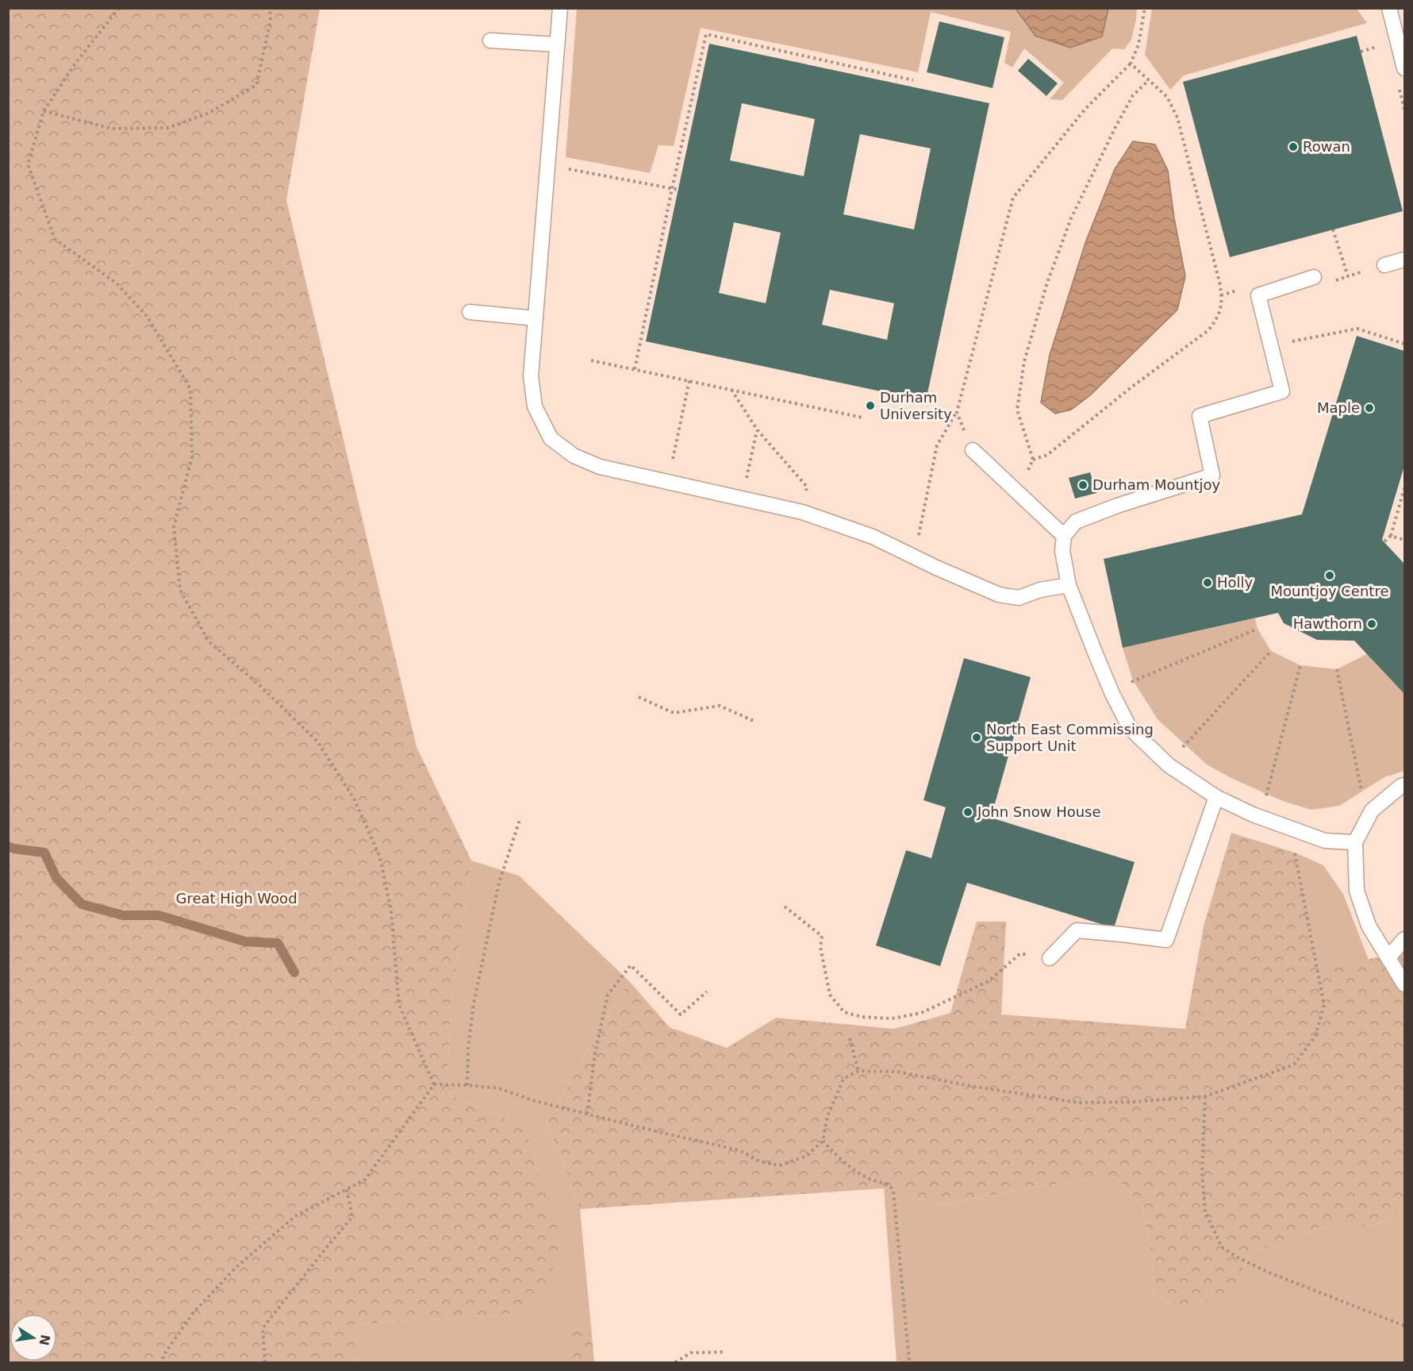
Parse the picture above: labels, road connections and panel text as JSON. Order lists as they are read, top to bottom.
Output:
{
  "parks": ["Great High Wood"],
  "places": [
    "Rowan",
    "Durham University",
    "Maple",
    "Durham Mountjoy",
    "Mountjoy Centre",
    "Holly",
    "Hawthorn",
    "North East Commissing Support Unit",
    "John Snow House"
  ],
  "north": "right"
}
